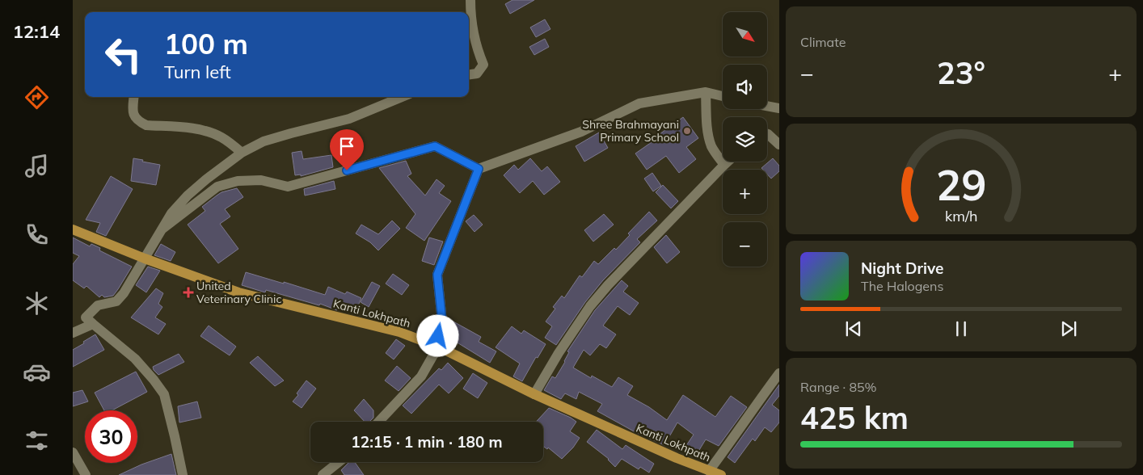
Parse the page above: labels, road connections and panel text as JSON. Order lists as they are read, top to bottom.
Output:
{
  "streets": {
    "main road": ["Kanti Lokhpath"]
  },
  "places": {
    "other": ["Shree Brahmayani Primary School"],
    "health": ["United Veterinary Clinic"]
  },
  "north": "bottom right",
  "page": {
    "tabs": "12:14",
    "tile": [
      "Climate",
      ["Range · 85%", "425 km"]
    ],
    "map_buttons": ["+", "−"],
    "turn": ["100 m", "Turn left"],
    "heat": ["−", "23°", "+"],
    "song": ["Night Drive", "The Halogens"],
    "limit": "30",
    "trip": "12:15 · 1 min · 180 m",
    "gauge": ["29", "km/h"]
  }
}
